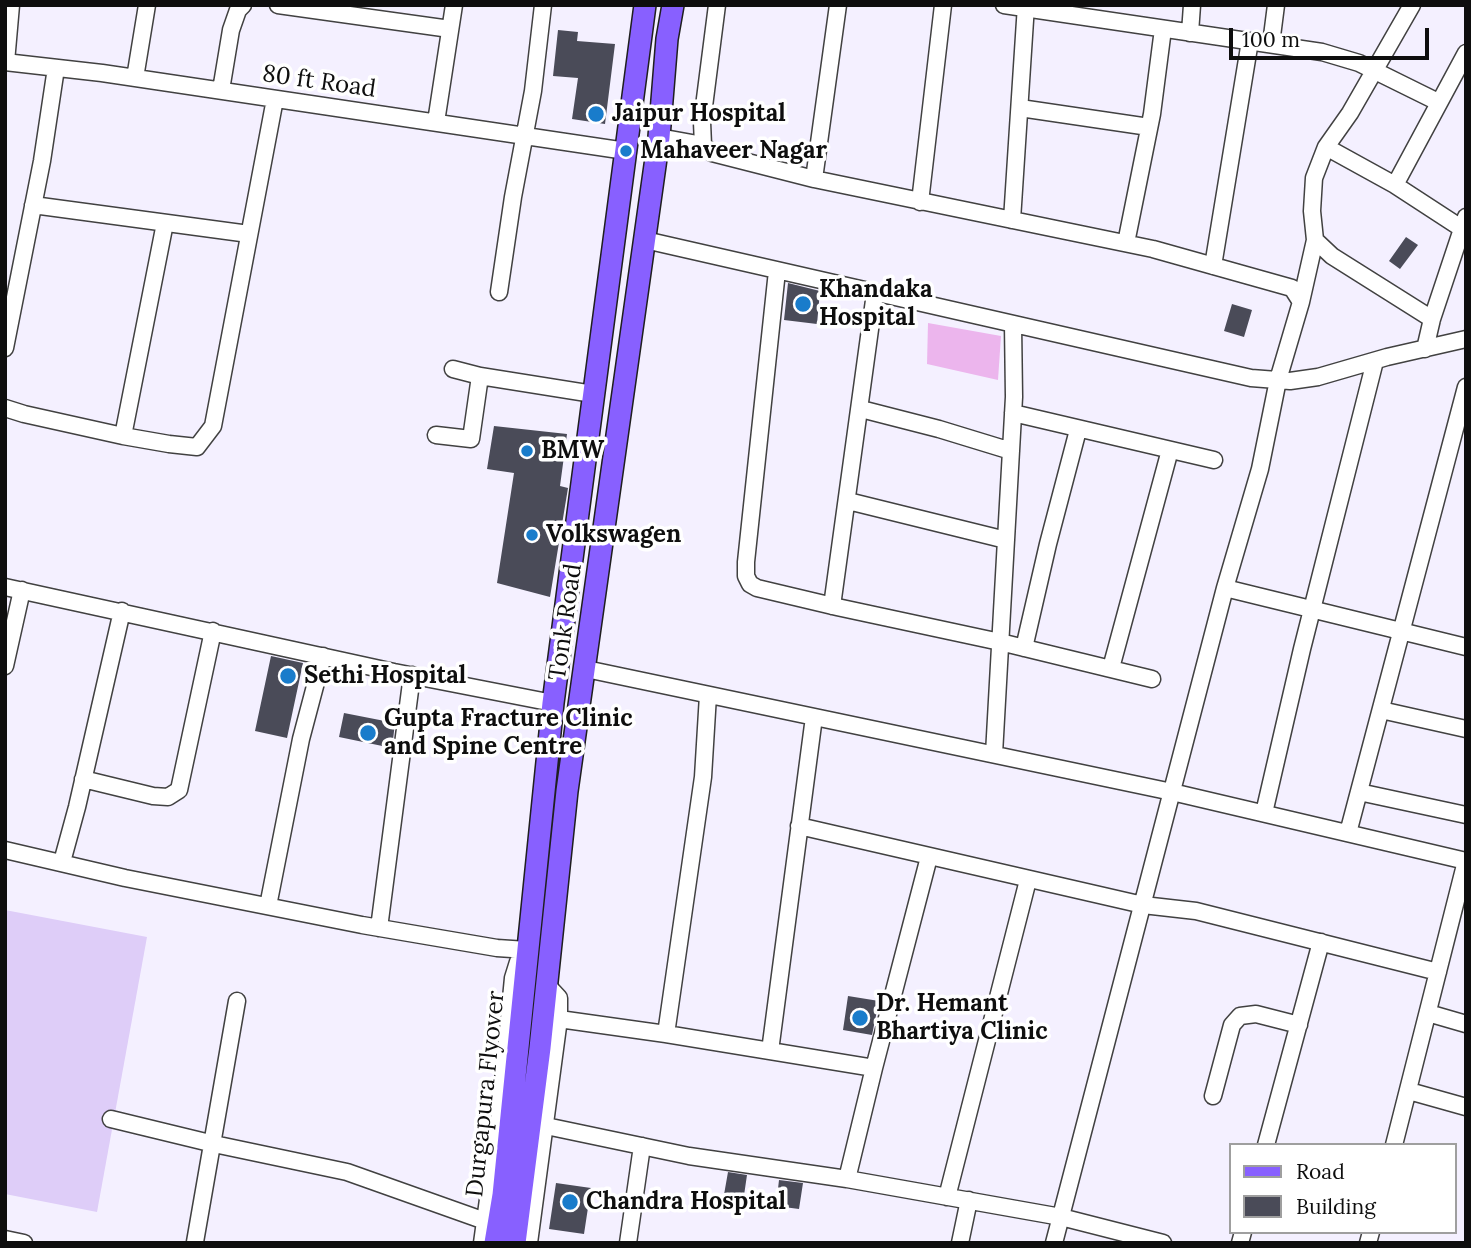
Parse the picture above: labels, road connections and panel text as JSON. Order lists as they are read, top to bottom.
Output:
{
  "streets": {
    "main road": ["Tonk Road", "Durgapura Flyover"],
    "street": ["80 ft Road"]
  },
  "crossings": [
    ["80 ft Road", "Tonk Road"],
    ["Tonk Road", "Durgapura Flyover"]
  ],
  "places": [
    "Jaipur Hospital",
    "Mahaveer Nagar",
    "Khandaka Hospital",
    "BMW",
    "Volkswagen",
    "Sethi Hospital",
    "Gupta Fracture Clinic and Spine Centre",
    "Dr. Hemant Bhartiya Clinic",
    "Chandra Hospital"
  ],
  "legend": ["Road", "Building"],
  "scale_bar": "100 m"
}
